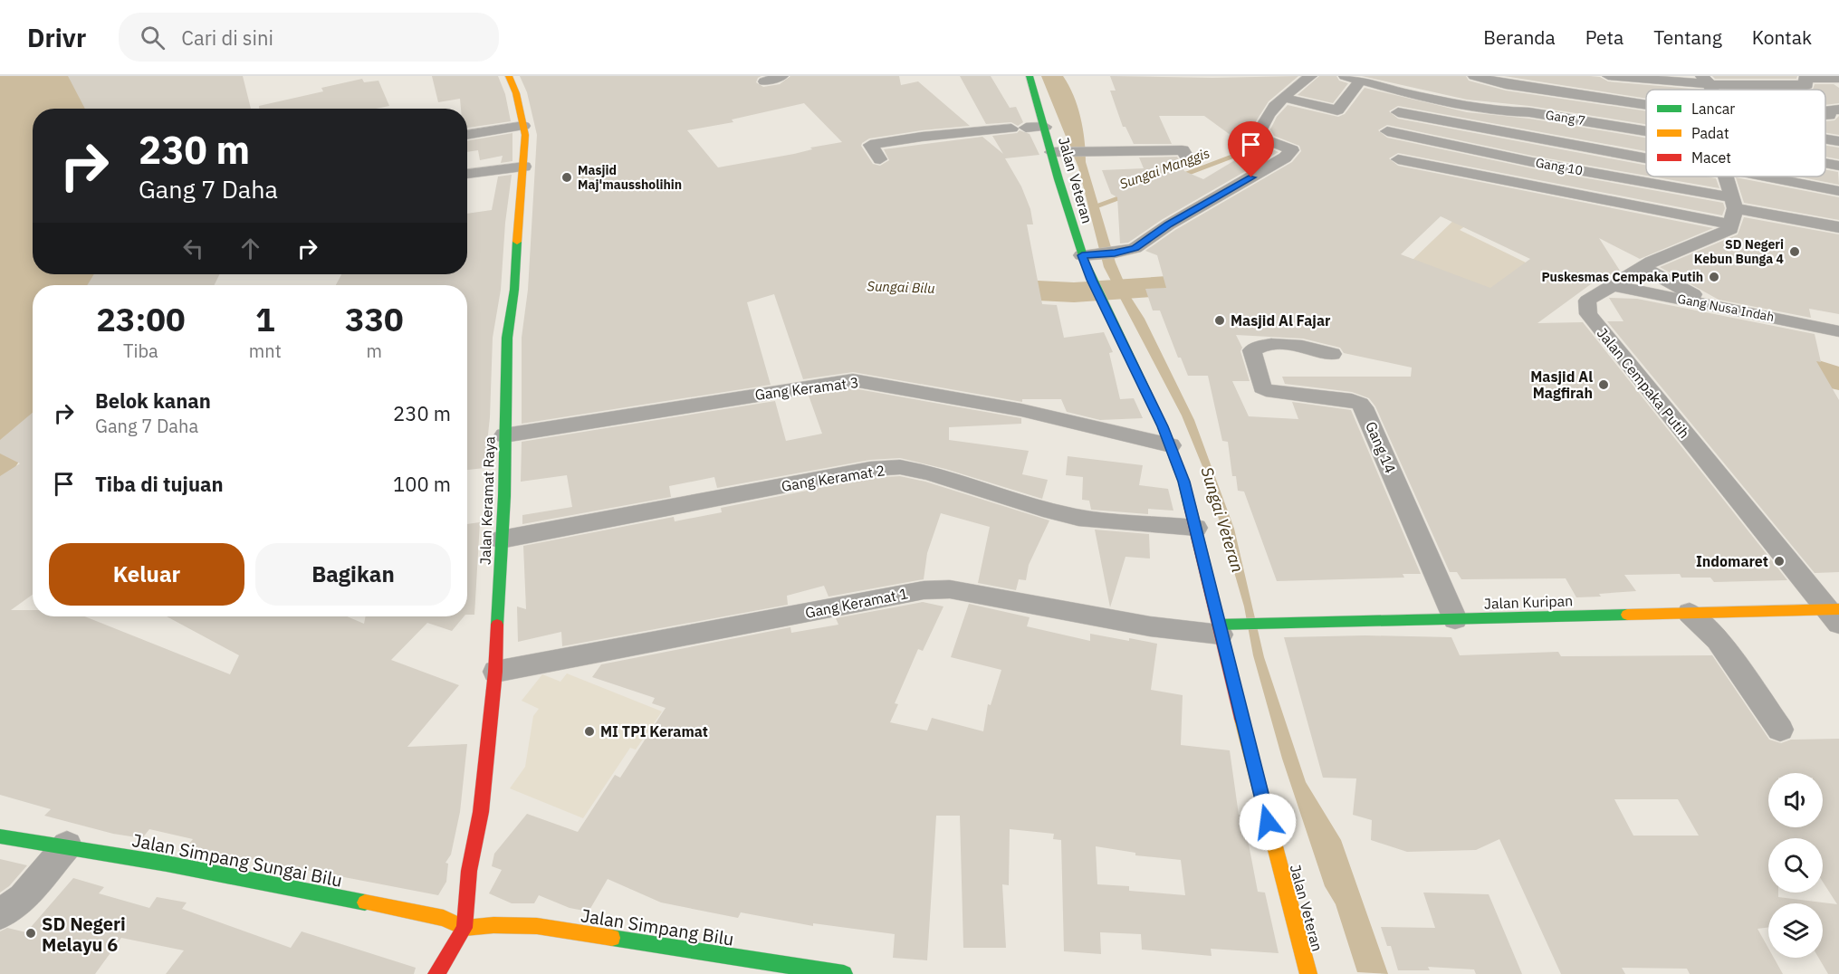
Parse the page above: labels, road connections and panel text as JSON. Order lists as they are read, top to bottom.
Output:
{
  "streets": {
    "main road": [
      "Jalan Veteran",
      "Jalan Keramat Raya",
      "Jalan Kuripan",
      "Jalan Simpang Sungai Bilu",
      "Jalan Simpang Bilu"
    ],
    "street": [
      "Gang 7",
      "Gang 10",
      "Gang Nusa Indah",
      "Jalan Cempaka Putih",
      "Gang Keramat 3",
      "Gang 14",
      "Gang Keramat 2",
      "Gang Keramat 1"
    ]
  },
  "crossings": [
    ["Gang 10", "Jalan Cempaka Putih"],
    ["Jalan Veteran", "Gang Keramat 3"],
    ["Jalan Veteran", "Gang Keramat 2"],
    ["Jalan Veteran", "Jalan Kuripan"],
    ["Jalan Veteran", "Gang Keramat 1"],
    ["Gang Nusa Indah", "Jalan Cempaka Putih"],
    ["Jalan Cempaka Putih", "Jalan Kuripan"],
    ["Gang Keramat 3", "Jalan Keramat Raya"],
    ["Gang 14", "Jalan Kuripan"],
    ["Gang Keramat 2", "Jalan Keramat Raya"],
    ["Jalan Keramat Raya", "Gang Keramat 1"],
    ["Jalan Keramat Raya", "Jalan Simpang Sungai Bilu"],
    ["Jalan Keramat Raya", "Jalan Simpang Bilu"],
    ["Jalan Kuripan", "Gang Keramat 1"],
    ["Jalan Simpang Sungai Bilu", "Jalan Simpang Bilu"]
  ],
  "water": ["Sungai Manggis", "Sungai Bilu", "Sungai Veteran"],
  "places": [
    "Masjid Maj'maussholihin",
    "SD Negeri Kebun Bunga 4",
    "Puskesmas Cempaka Putih",
    "Masjid Al Fajar",
    "Masjid Al Magfirah",
    "Indomaret",
    "MI TPI Keramat",
    "SD Negeri Melayu 6"
  ],
  "legend": ["Lancar", "Padat", "Macet"],
  "page": {
    "header": "Drivr",
    "search": "Cari di sini",
    "nav": [
      "Beranda",
      "Peta",
      "Tentang",
      "Kontak"
    ],
    "turn": ["230 m", "Gang 7 Daha"],
    "eta": [
      "23:00",
      "Tiba",
      "1",
      "mnt",
      "330",
      "m"
    ],
    "list": [
      {
        "name": "Belok kanan",
        "note": "Gang 7 Daha",
        "value": "230 m"
      },
      {
        "name": "Tiba di tujuan",
        "value": "100 m"
      }
    ],
    "buttons": ["Keluar", "Bagikan"]
  }
}
